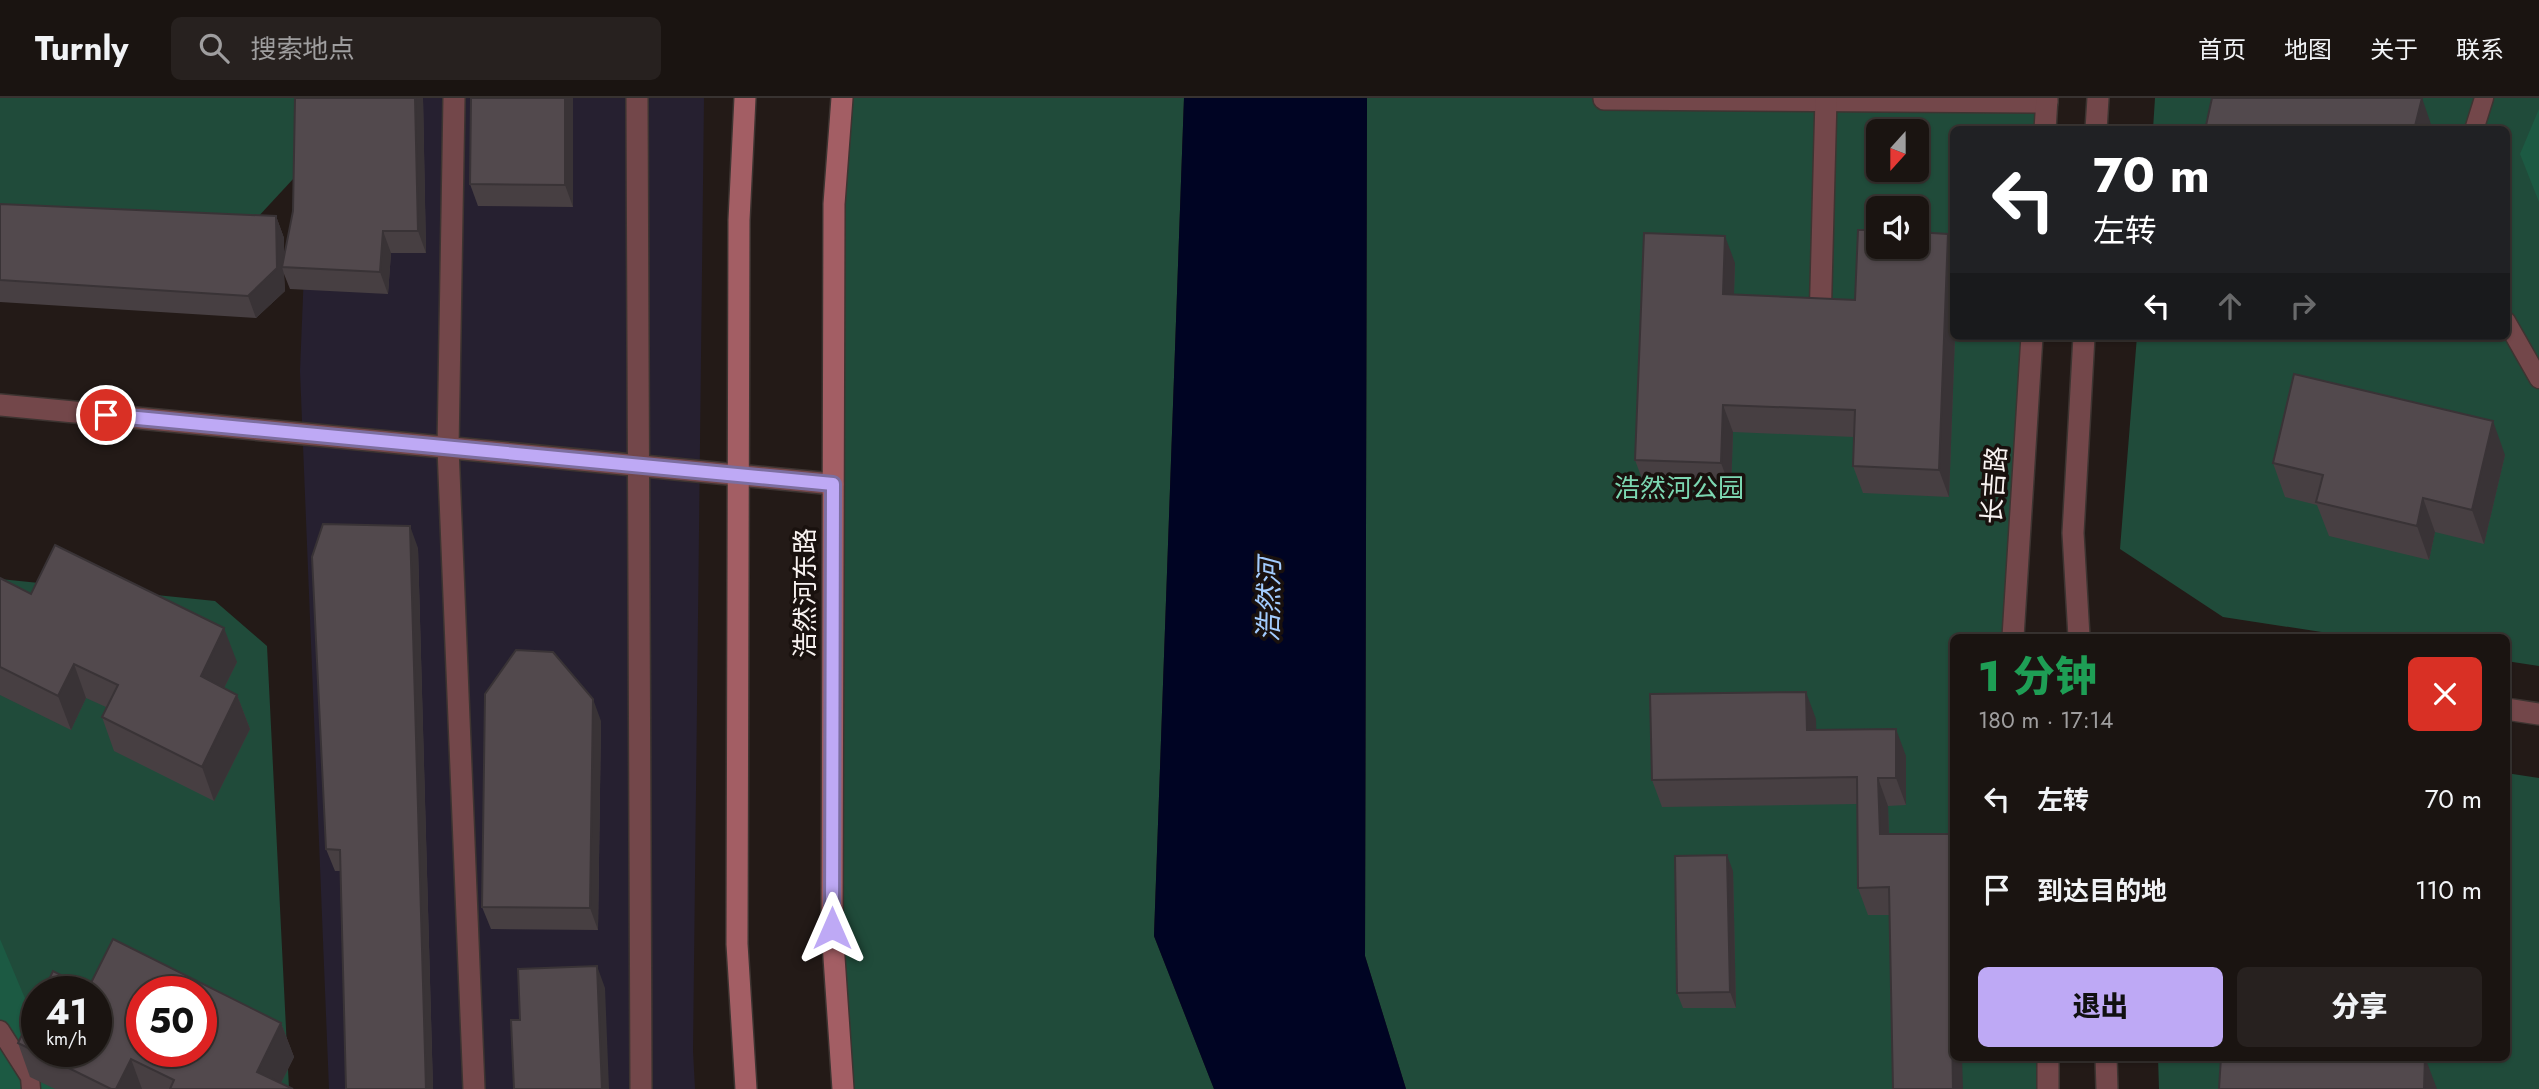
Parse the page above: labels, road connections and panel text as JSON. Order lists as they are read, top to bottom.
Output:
{
  "streets": {
    "main road": ["浩然河东路"],
    "street": ["长吉路"]
  },
  "water": ["浩然河"],
  "parks": ["浩然河公园"],
  "north": "bottom",
  "page": {
    "header": "Turnly",
    "search": "搜索地点",
    "nav": [
      "首页",
      "地图",
      "关于",
      "联系"
    ],
    "turn": ["70 m", "左转"],
    "heading": ["1 分钟", "180 m · 17:14"],
    "list": [
      {
        "name": "左转",
        "value": "70 m"
      },
      {
        "name": "到达目的地",
        "value": "110 m"
      }
    ],
    "buttons": ["退出", "分享"],
    "speed": "41 km/h",
    "limit": "50"
  }
}
